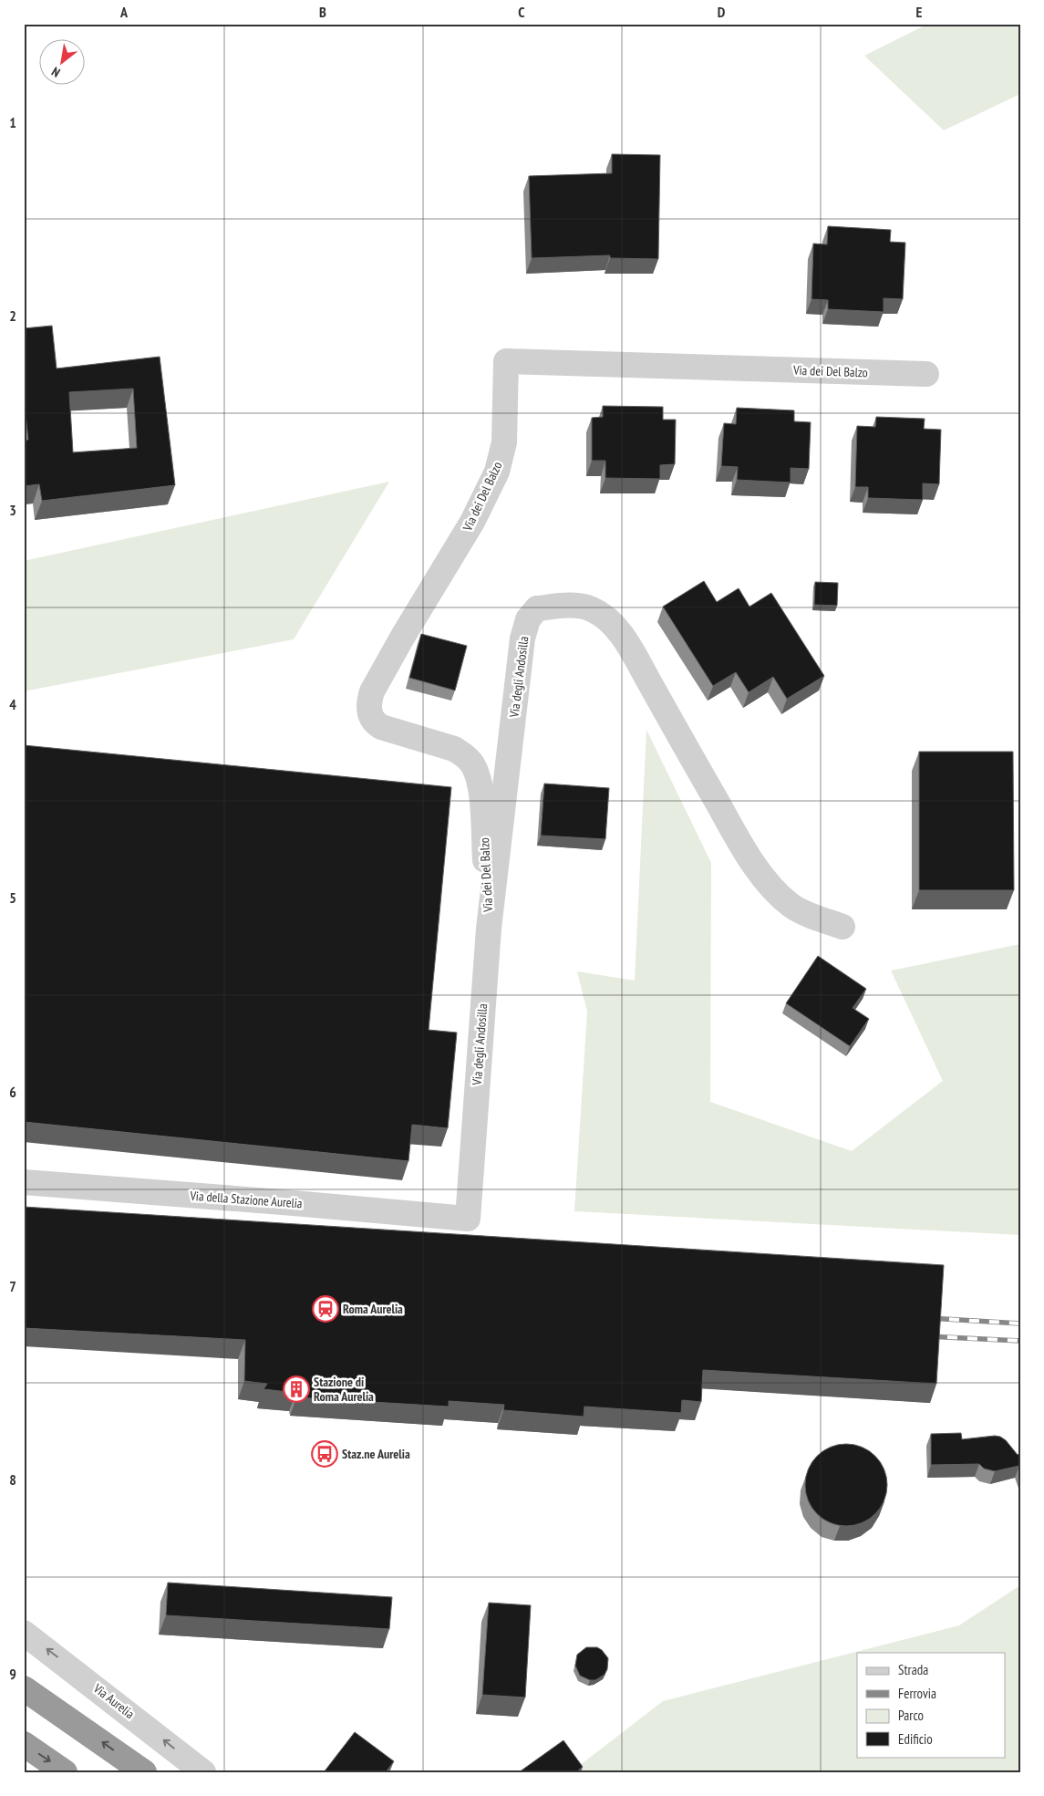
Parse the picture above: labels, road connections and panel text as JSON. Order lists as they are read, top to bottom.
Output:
{
  "streets": {
    "street": [
      "Via dei Del Balzo",
      "Via degli Andosilla",
      "Via della Stazione Aurelia",
      "Via Aurelia"
    ]
  },
  "crossings": [
    ["Via dei Del Balzo", "Via degli Andosilla"],
    ["Via degli Andosilla", "Via della Stazione Aurelia"]
  ],
  "one_way": ["Via Aurelia"],
  "places": {
    "station": ["Roma Aurelia"],
    "building": ["Stazione di Roma Aurelia"],
    "bus stop": ["Staz.ne Aurelia"]
  },
  "legend": [
    "Strada",
    "Ferrovia",
    "Parco",
    "Edificio"
  ],
  "north": "bottom left",
  "grid": {
    "columns": [
      "A",
      "B",
      "C",
      "D",
      "E"
    ],
    "rows": [
      "1",
      "2",
      "3",
      "4",
      "5",
      "6",
      "7",
      "8",
      "9"
    ]
  }
}
